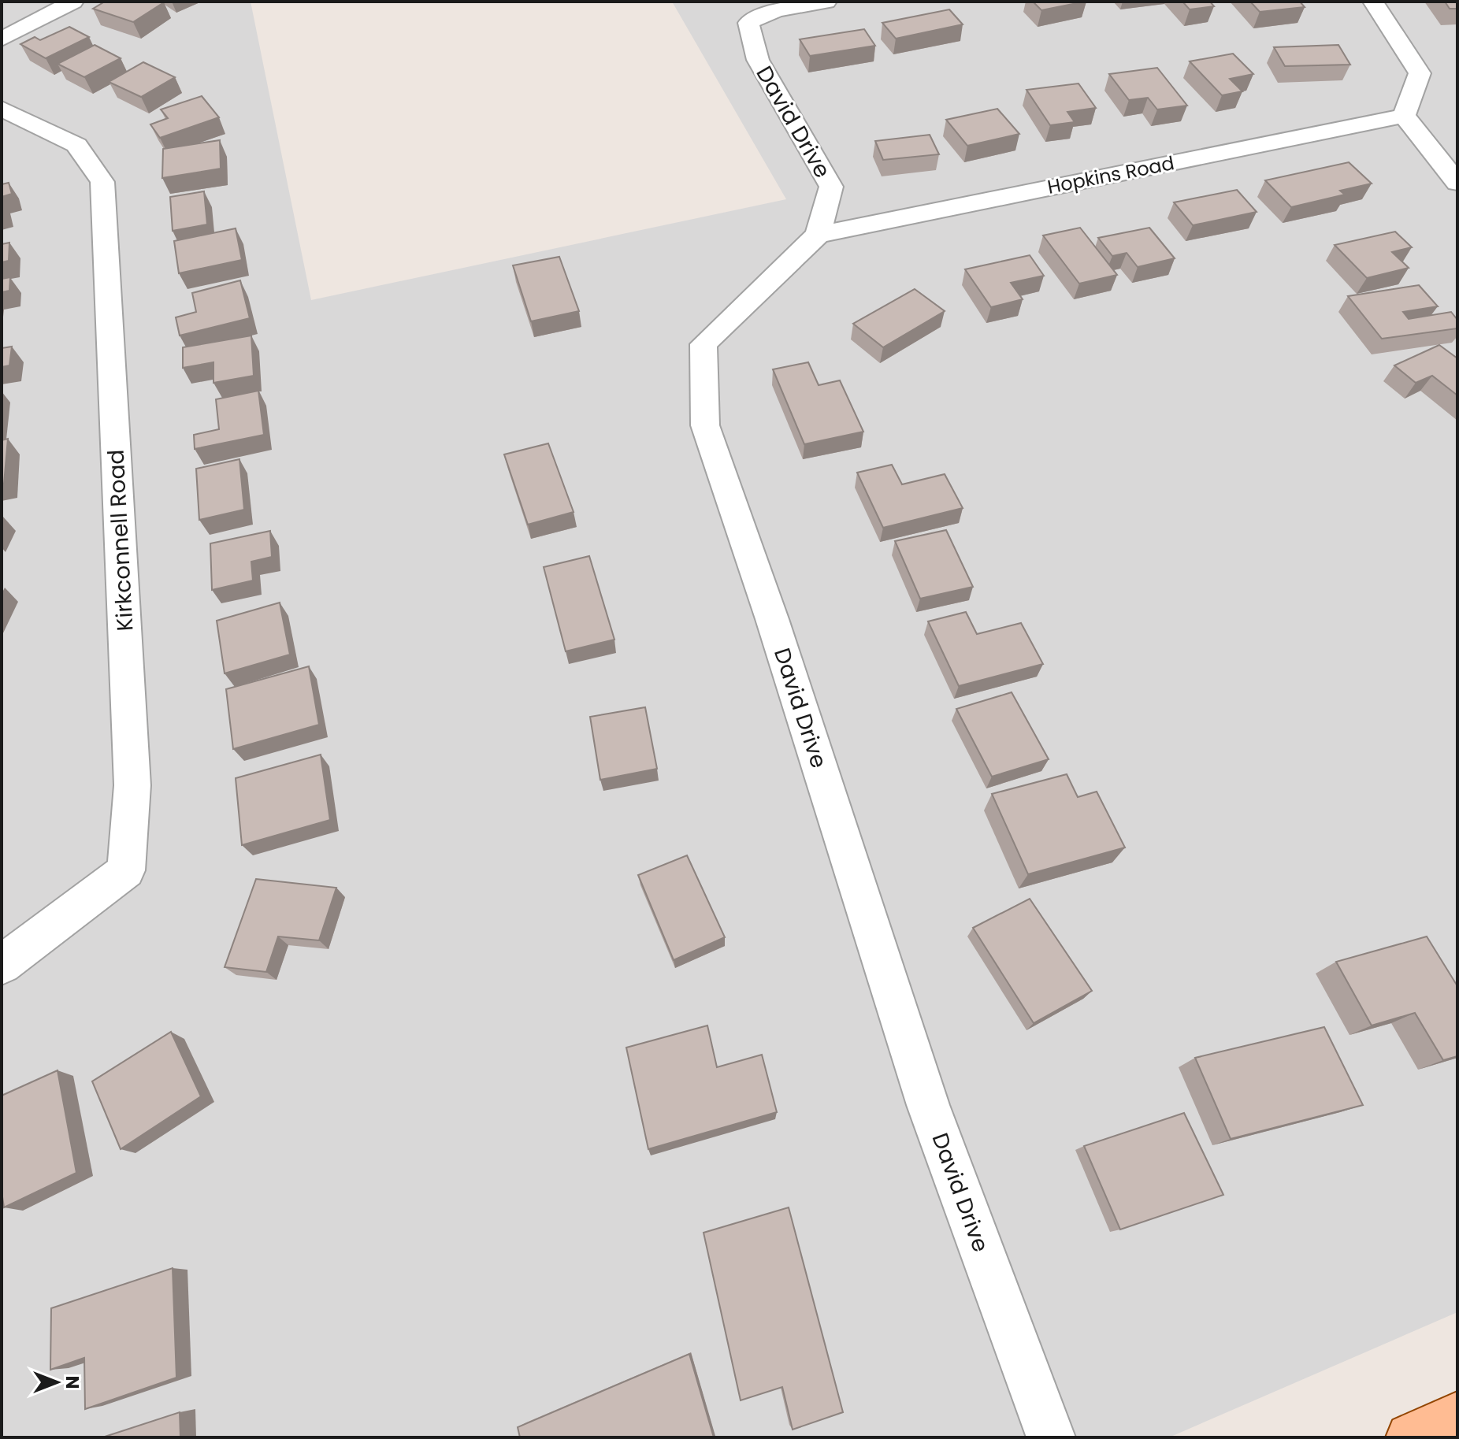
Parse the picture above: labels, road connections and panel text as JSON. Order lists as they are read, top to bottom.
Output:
{
  "streets": {
    "street": ["David Drive", "Hopkins Road", "Kirkconnell Road"]
  },
  "crossings": [
    ["David Drive", "Hopkins Road"]
  ],
  "north": "right"
}
